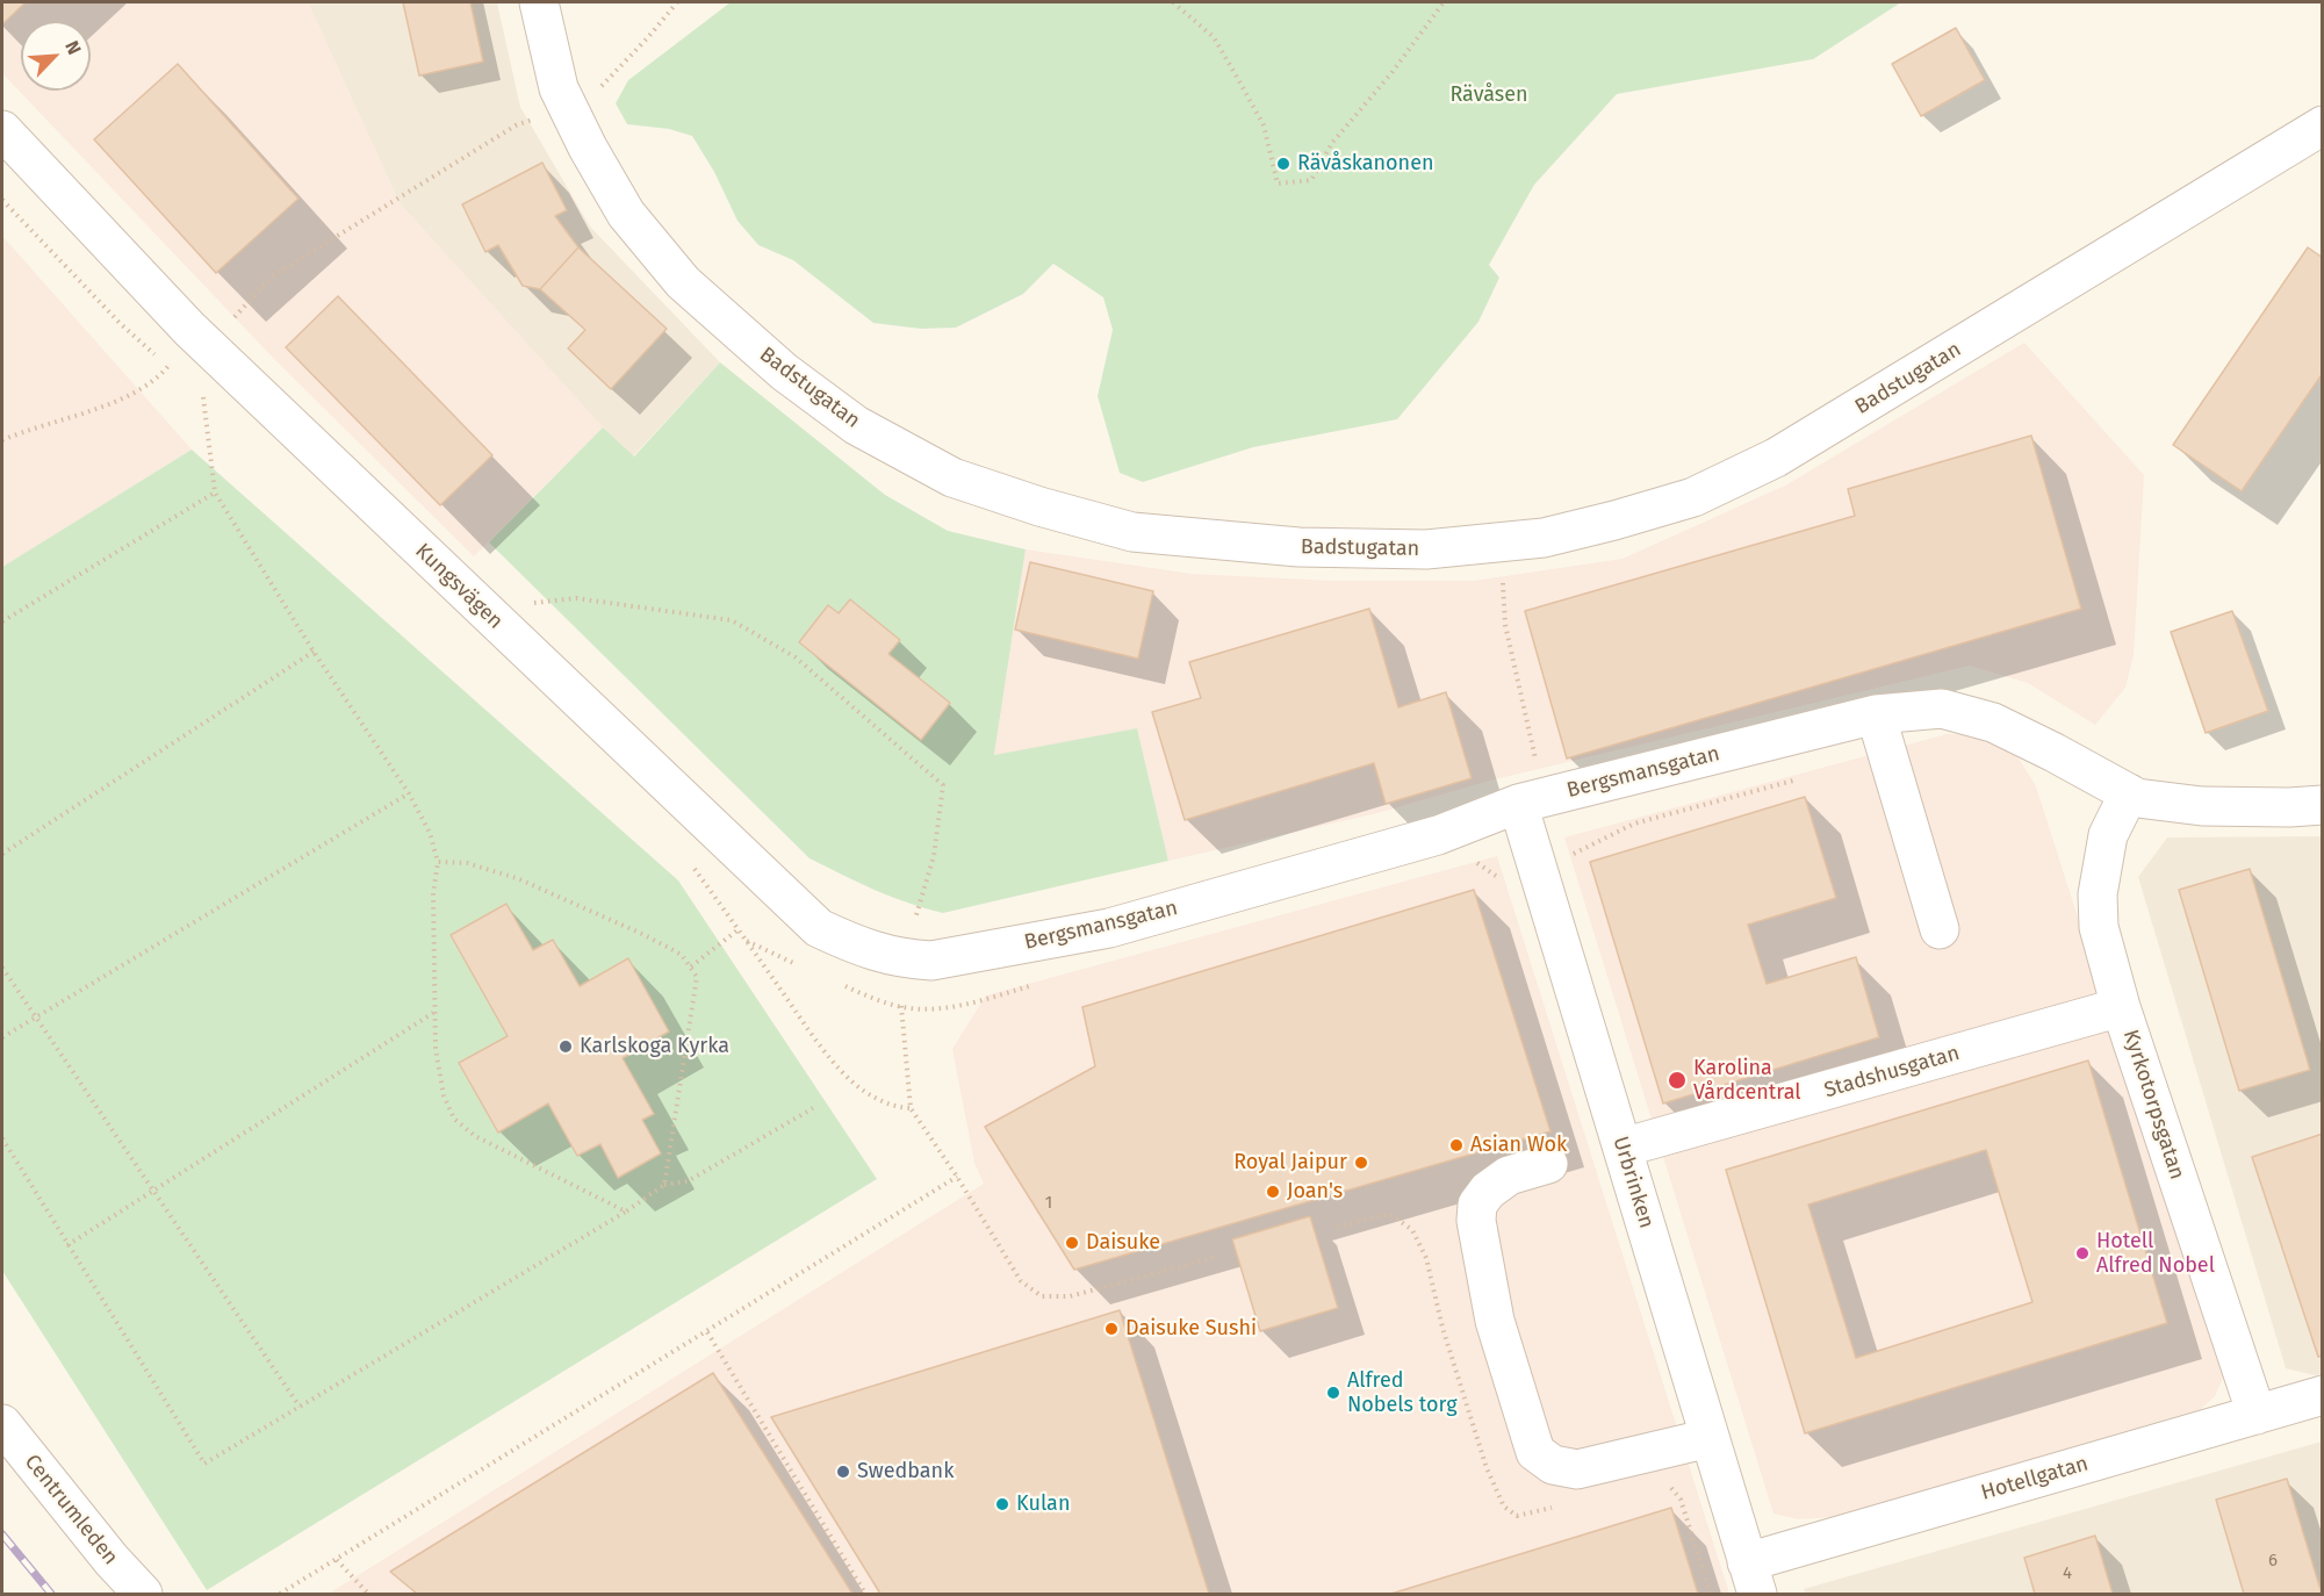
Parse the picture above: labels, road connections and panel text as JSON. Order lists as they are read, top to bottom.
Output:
{
  "streets": {
    "street": [
      "Badstugatan",
      "Kungsvägen",
      "Bergsmansgatan",
      "Stadshusgatan",
      "Kyrkotorpsgatan",
      "Urbrinken",
      "Hotellgatan",
      "Centrumleden"
    ]
  },
  "crossings": [
    ["Kungsvägen", "Bergsmansgatan"],
    ["Bergsmansgatan", "Kyrkotorpsgatan"],
    ["Bergsmansgatan", "Urbrinken"],
    ["Stadshusgatan", "Kyrkotorpsgatan"],
    ["Stadshusgatan", "Urbrinken"],
    ["Kyrkotorpsgatan", "Hotellgatan"],
    ["Urbrinken", "Hotellgatan"]
  ],
  "parks": ["Rävåsen"],
  "places": [
    "Rävåskanonen",
    "Karlskoga Kyrka",
    "Karolina Vårdcentral",
    "Asian Wok",
    "Royal Jaipur",
    "Joan's",
    "Daisuke",
    "Hotell Alfred Nobel",
    "Daisuke Sushi",
    "Alfred Nobels torg",
    "Swedbank",
    "Kulan"
  ],
  "house_numbers": ["1", "6", "4"],
  "north": "top right"
}
